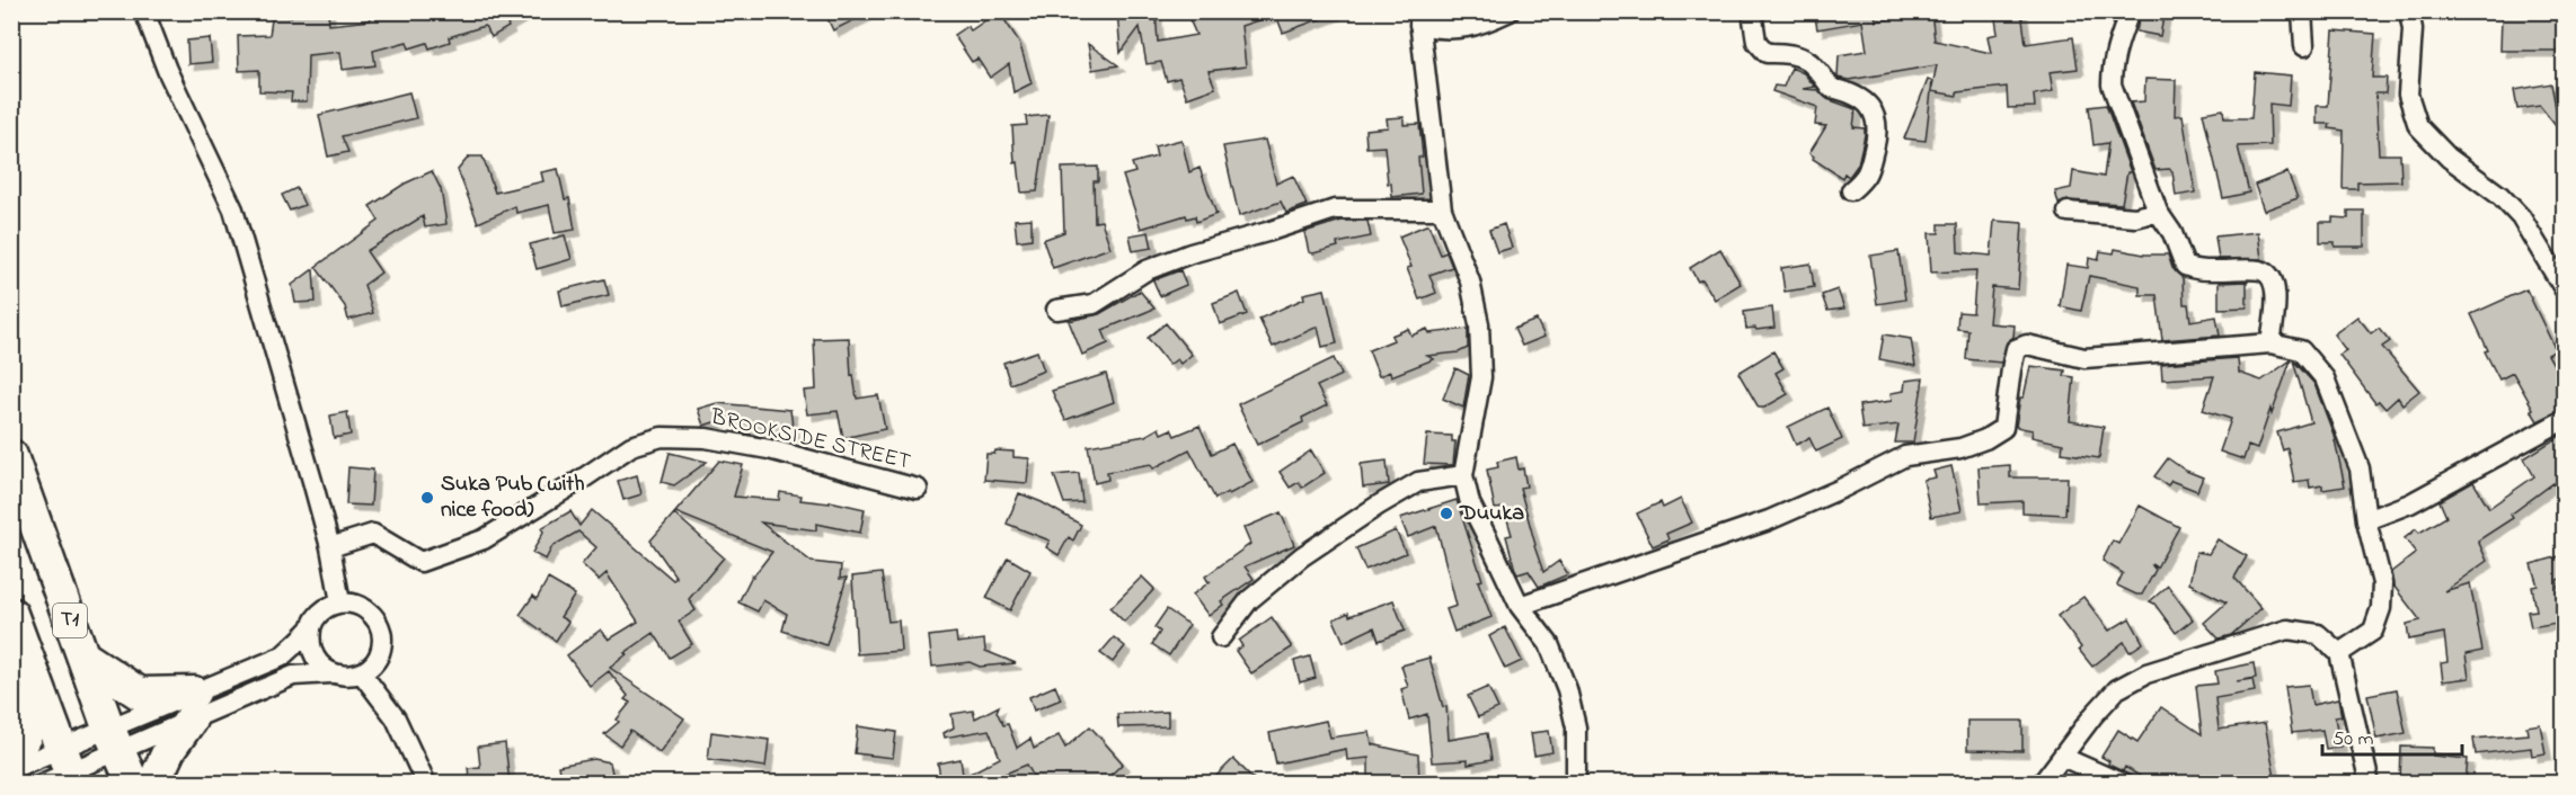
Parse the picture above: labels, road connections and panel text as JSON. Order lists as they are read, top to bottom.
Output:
{
  "streets": {
    "highway": ["T1"],
    "street": ["BROOKSIDE STREET"]
  },
  "places": ["Suka Pub (with nice food)", "Duuka"],
  "scale_bar": "50 m"
}
